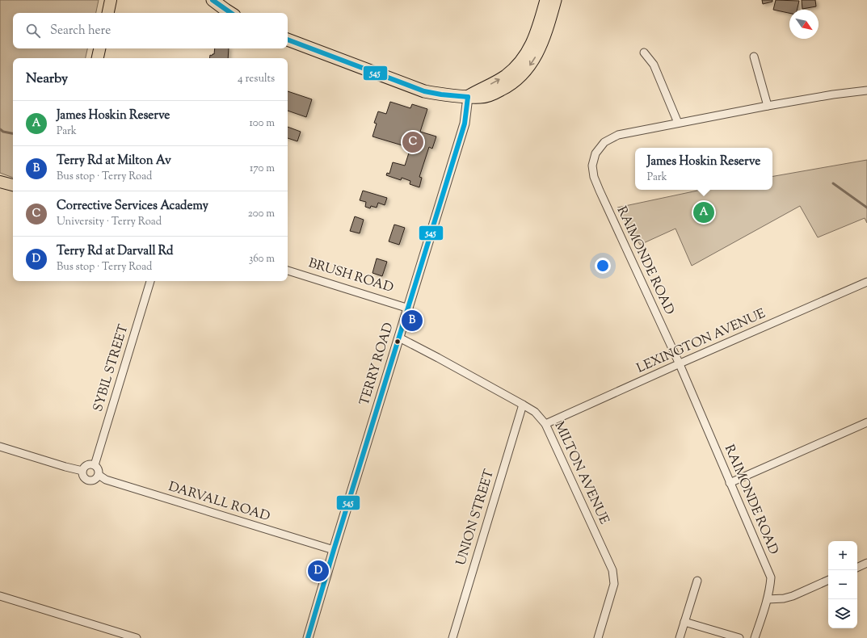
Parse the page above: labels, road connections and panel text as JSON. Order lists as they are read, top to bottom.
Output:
{
  "streets": {
    "street": [
      "RAIMONDE ROAD",
      "BRUSH ROAD",
      "LEXINGTON AVENUE",
      "TERRY ROAD",
      "SYBIL STREET",
      "MILTON AVENUE",
      "DARVALL ROAD",
      "UNION STREET"
    ]
  },
  "crossings": [
    ["RAIMONDE ROAD", "LEXINGTON AVENUE"],
    ["BRUSH ROAD", "TERRY ROAD"],
    ["LEXINGTON AVENUE", "MILTON AVENUE"],
    ["TERRY ROAD", "MILTON AVENUE"],
    ["TERRY ROAD", "DARVALL ROAD"],
    ["SYBIL STREET", "DARVALL ROAD"],
    ["MILTON AVENUE", "UNION STREET"]
  ],
  "lines": ["transit line 545"],
  "north": "bottom right",
  "page": {
    "search": "Search here",
    "heading": ["Nearby", "4 results"],
    "list": [
      {
        "mark": "A",
        "name": "James Hoskin Reserve",
        "note": "Park",
        "value": "100 m"
      },
      {
        "mark": "B",
        "name": "Terry Rd at Milton Av",
        "note": "Bus stop · Terry Road",
        "value": "170 m"
      },
      {
        "mark": "C",
        "name": "Corrective Services Academy",
        "note": "University · Terry Road",
        "value": "200 m"
      },
      {
        "mark": "D",
        "name": "Terry Rd at Darvall Rd",
        "note": "Bus stop · Terry Road",
        "value": "360 m"
      }
    ],
    "pins": [
      "C",
      "A",
      "B",
      "D"
    ],
    "popup": ["James Hoskin Reserve", "Park"],
    "map_buttons": ["+", "−"]
  }
}
